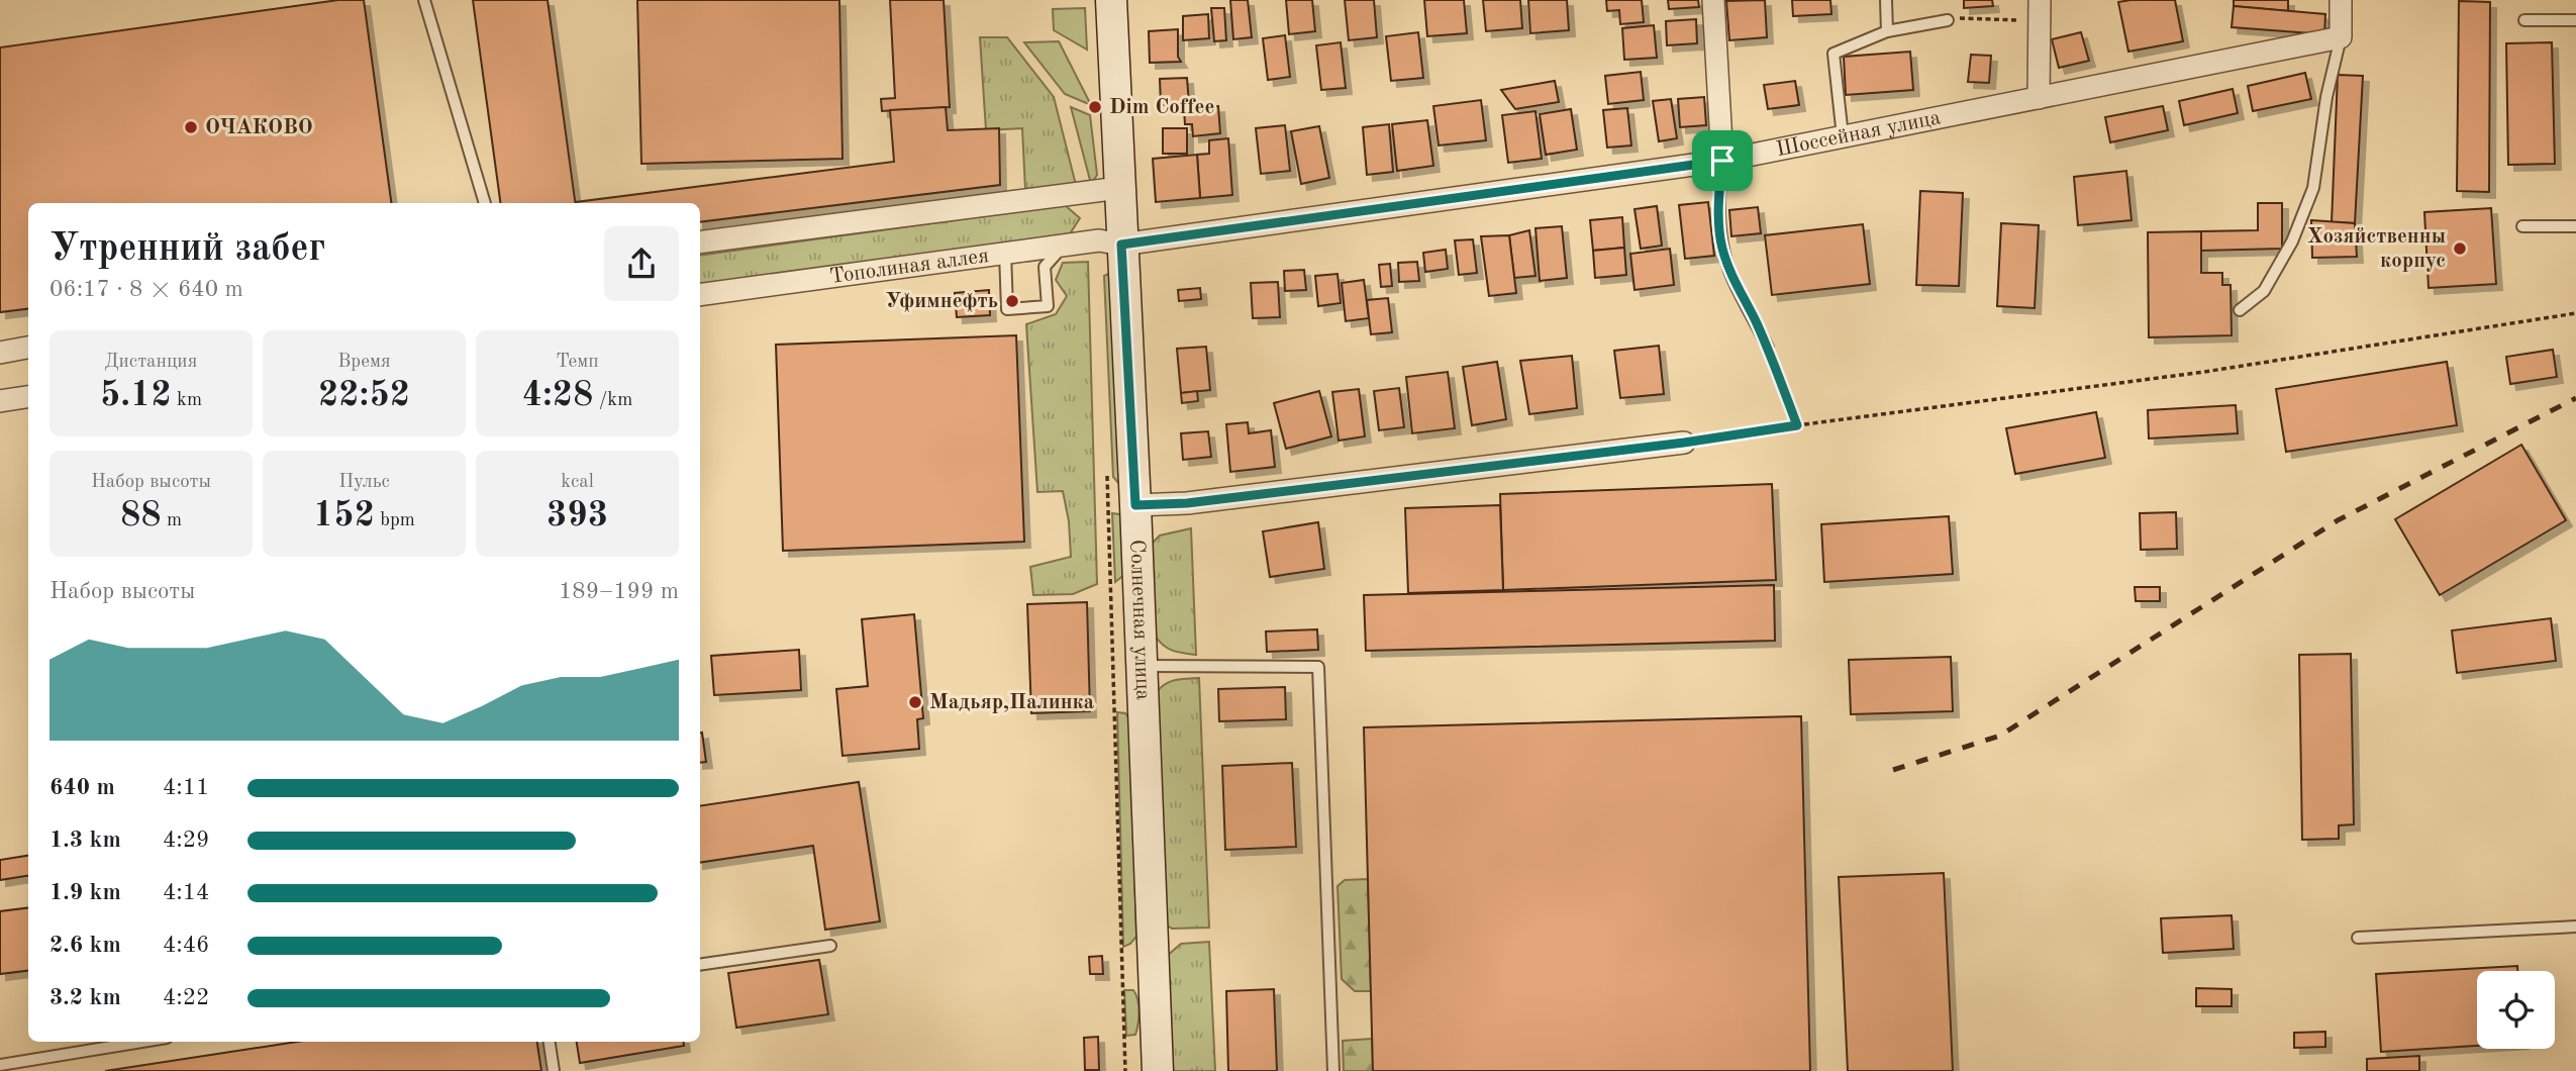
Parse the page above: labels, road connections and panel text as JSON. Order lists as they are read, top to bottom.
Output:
{
  "streets": {
    "main road": ["Солнечная улица"],
    "street": ["Шоссейная улица", "Тополиная аллея"]
  },
  "crossings": [
    ["Шоссейная улица", "Тополиная аллея"],
    ["Шоссейная улица", "Солнечная улица"],
    ["Тополиная аллея", "Солнечная улица"]
  ],
  "places": [
    "Dim Coffee",
    "ОЧАКОВО",
    "Хозяйственны корпус",
    "Уфимнефть",
    "Мадьяр,Палинка"
  ],
  "page": {
    "heading": ["Утренний забег", "06:17 · 8 × 640 m"],
    "stats": [
      ["Дистанция", "5.12 km"],
      ["Время", "22:52"],
      ["Темп", "4:28 /km"],
      ["Набор высоты", "88 m"],
      ["Пульс", "152 bpm"],
      ["kcal", "393"]
    ],
    "chart": ["Набор высоты", "189–199 m"],
    "list": [
      {
        "name": "640 m",
        "note": "4:11"
      },
      {
        "name": "1.3 km",
        "note": "4:29"
      },
      {
        "name": "1.9 km",
        "note": "4:14"
      },
      {
        "name": "2.6 km",
        "note": "4:46"
      },
      {
        "name": "3.2 km",
        "note": "4:22"
      }
    ]
  }
}
